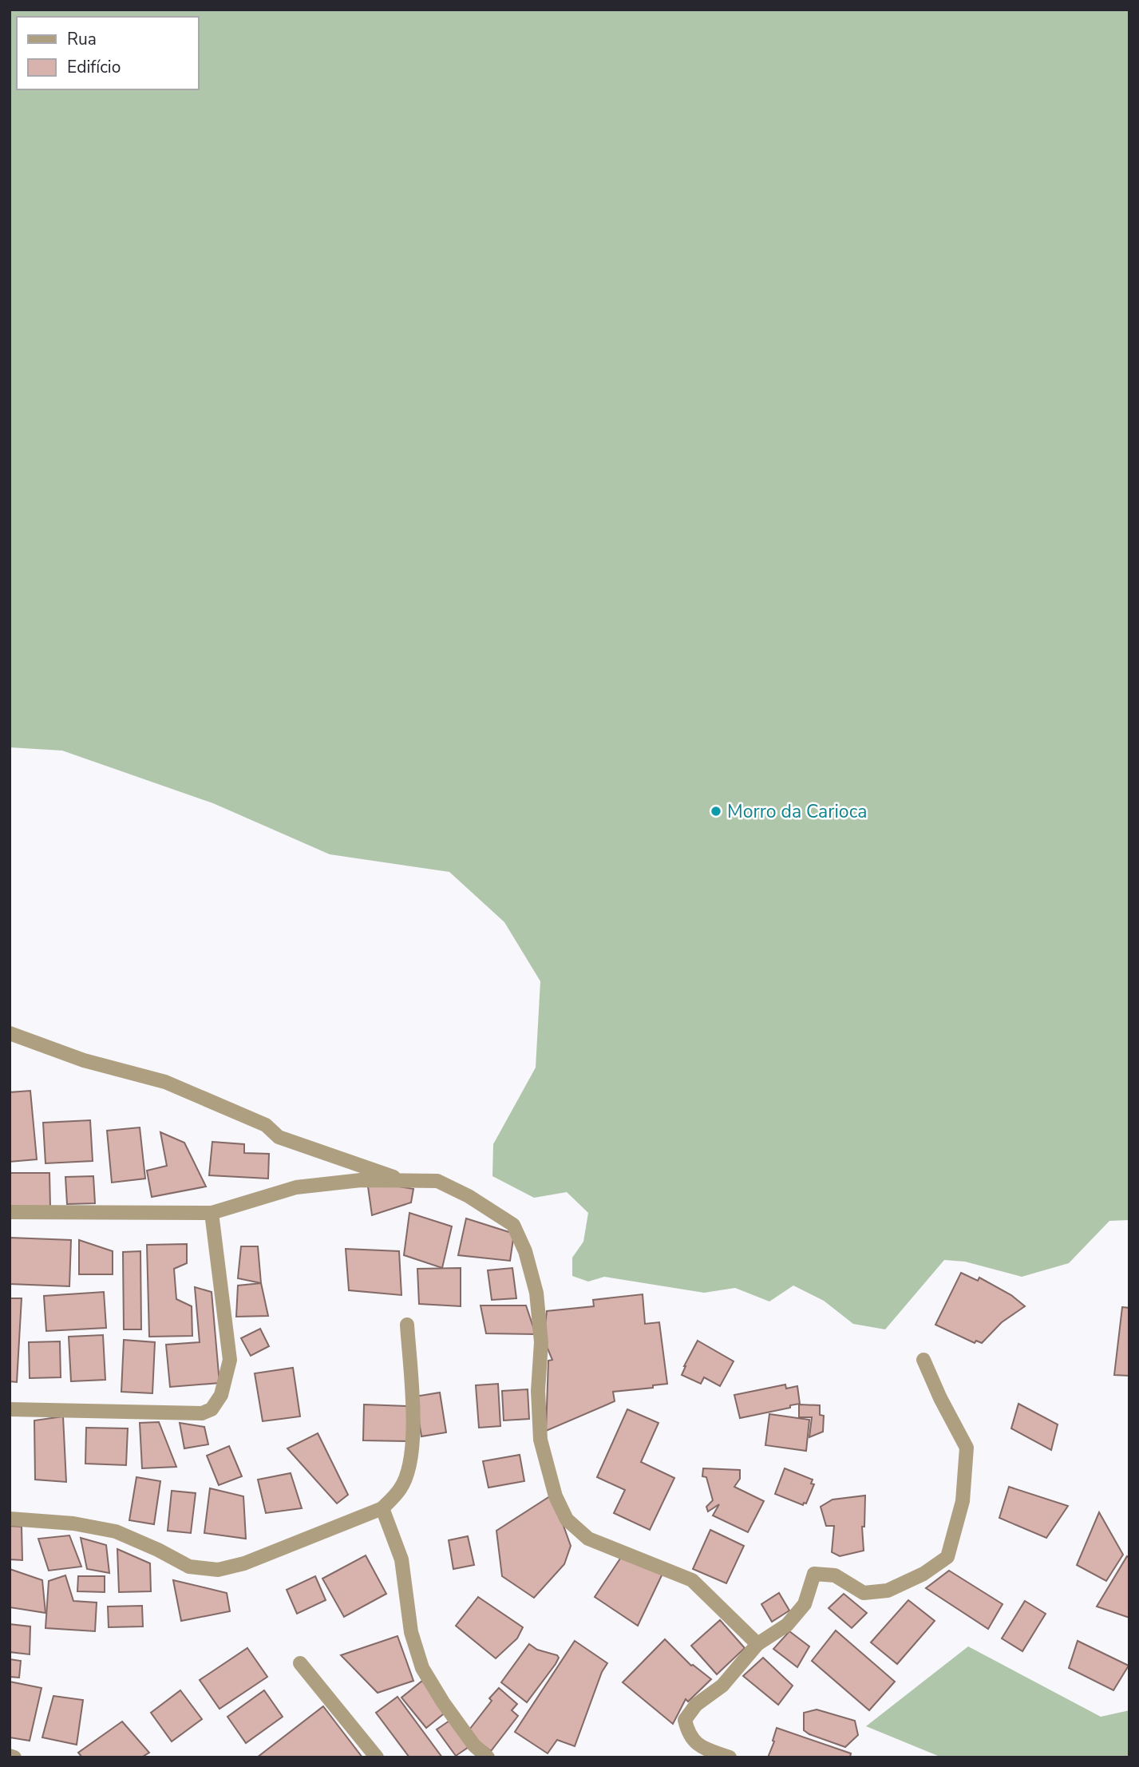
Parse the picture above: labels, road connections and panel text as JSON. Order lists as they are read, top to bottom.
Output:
{
  "places": ["Morro da Carioca"],
  "legend": ["Rua", "Edifício"]
}
